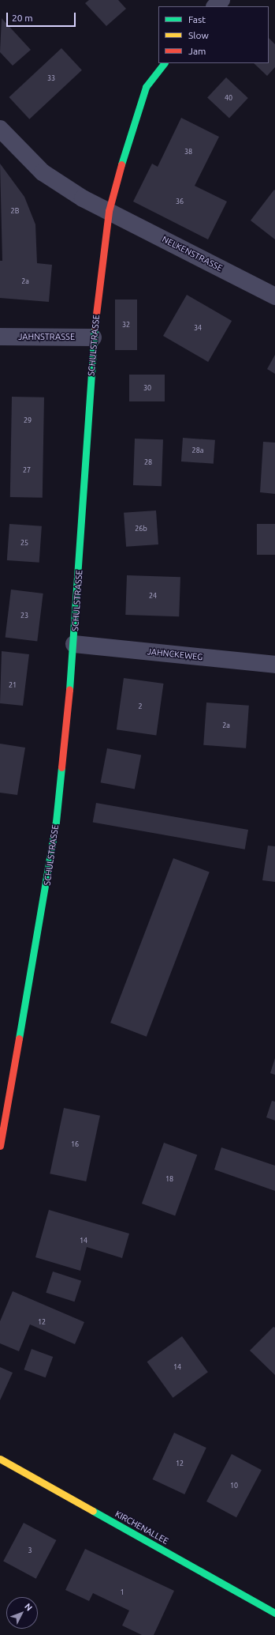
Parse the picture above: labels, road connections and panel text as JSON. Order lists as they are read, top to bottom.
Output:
{
  "streets": {
    "street": [
      "NELKENSTRASSE",
      "JAHNSTRASSE",
      "SCHULSTRASSE",
      "JAHNCKEWEG",
      "KIRCHENALLEE"
    ]
  },
  "crossings": [
    ["NELKENSTRASSE", "SCHULSTRASSE"],
    ["JAHNSTRASSE", "SCHULSTRASSE"],
    ["SCHULSTRASSE", "JAHNCKEWEG"]
  ],
  "house_numbers": [
    "33",
    "40",
    "38",
    "36",
    "2B",
    "2a",
    "32",
    "34",
    "30",
    "29",
    "28a",
    "28",
    "27",
    "26b",
    "25",
    "24",
    "23",
    "21",
    "2",
    "2a",
    "16",
    "18",
    "14",
    "12",
    "14",
    "12",
    "10",
    "3",
    "1"
  ],
  "legend": ["Fast", "Slow", "Jam"],
  "scale_bar": "20 m",
  "north": "top right"
}
